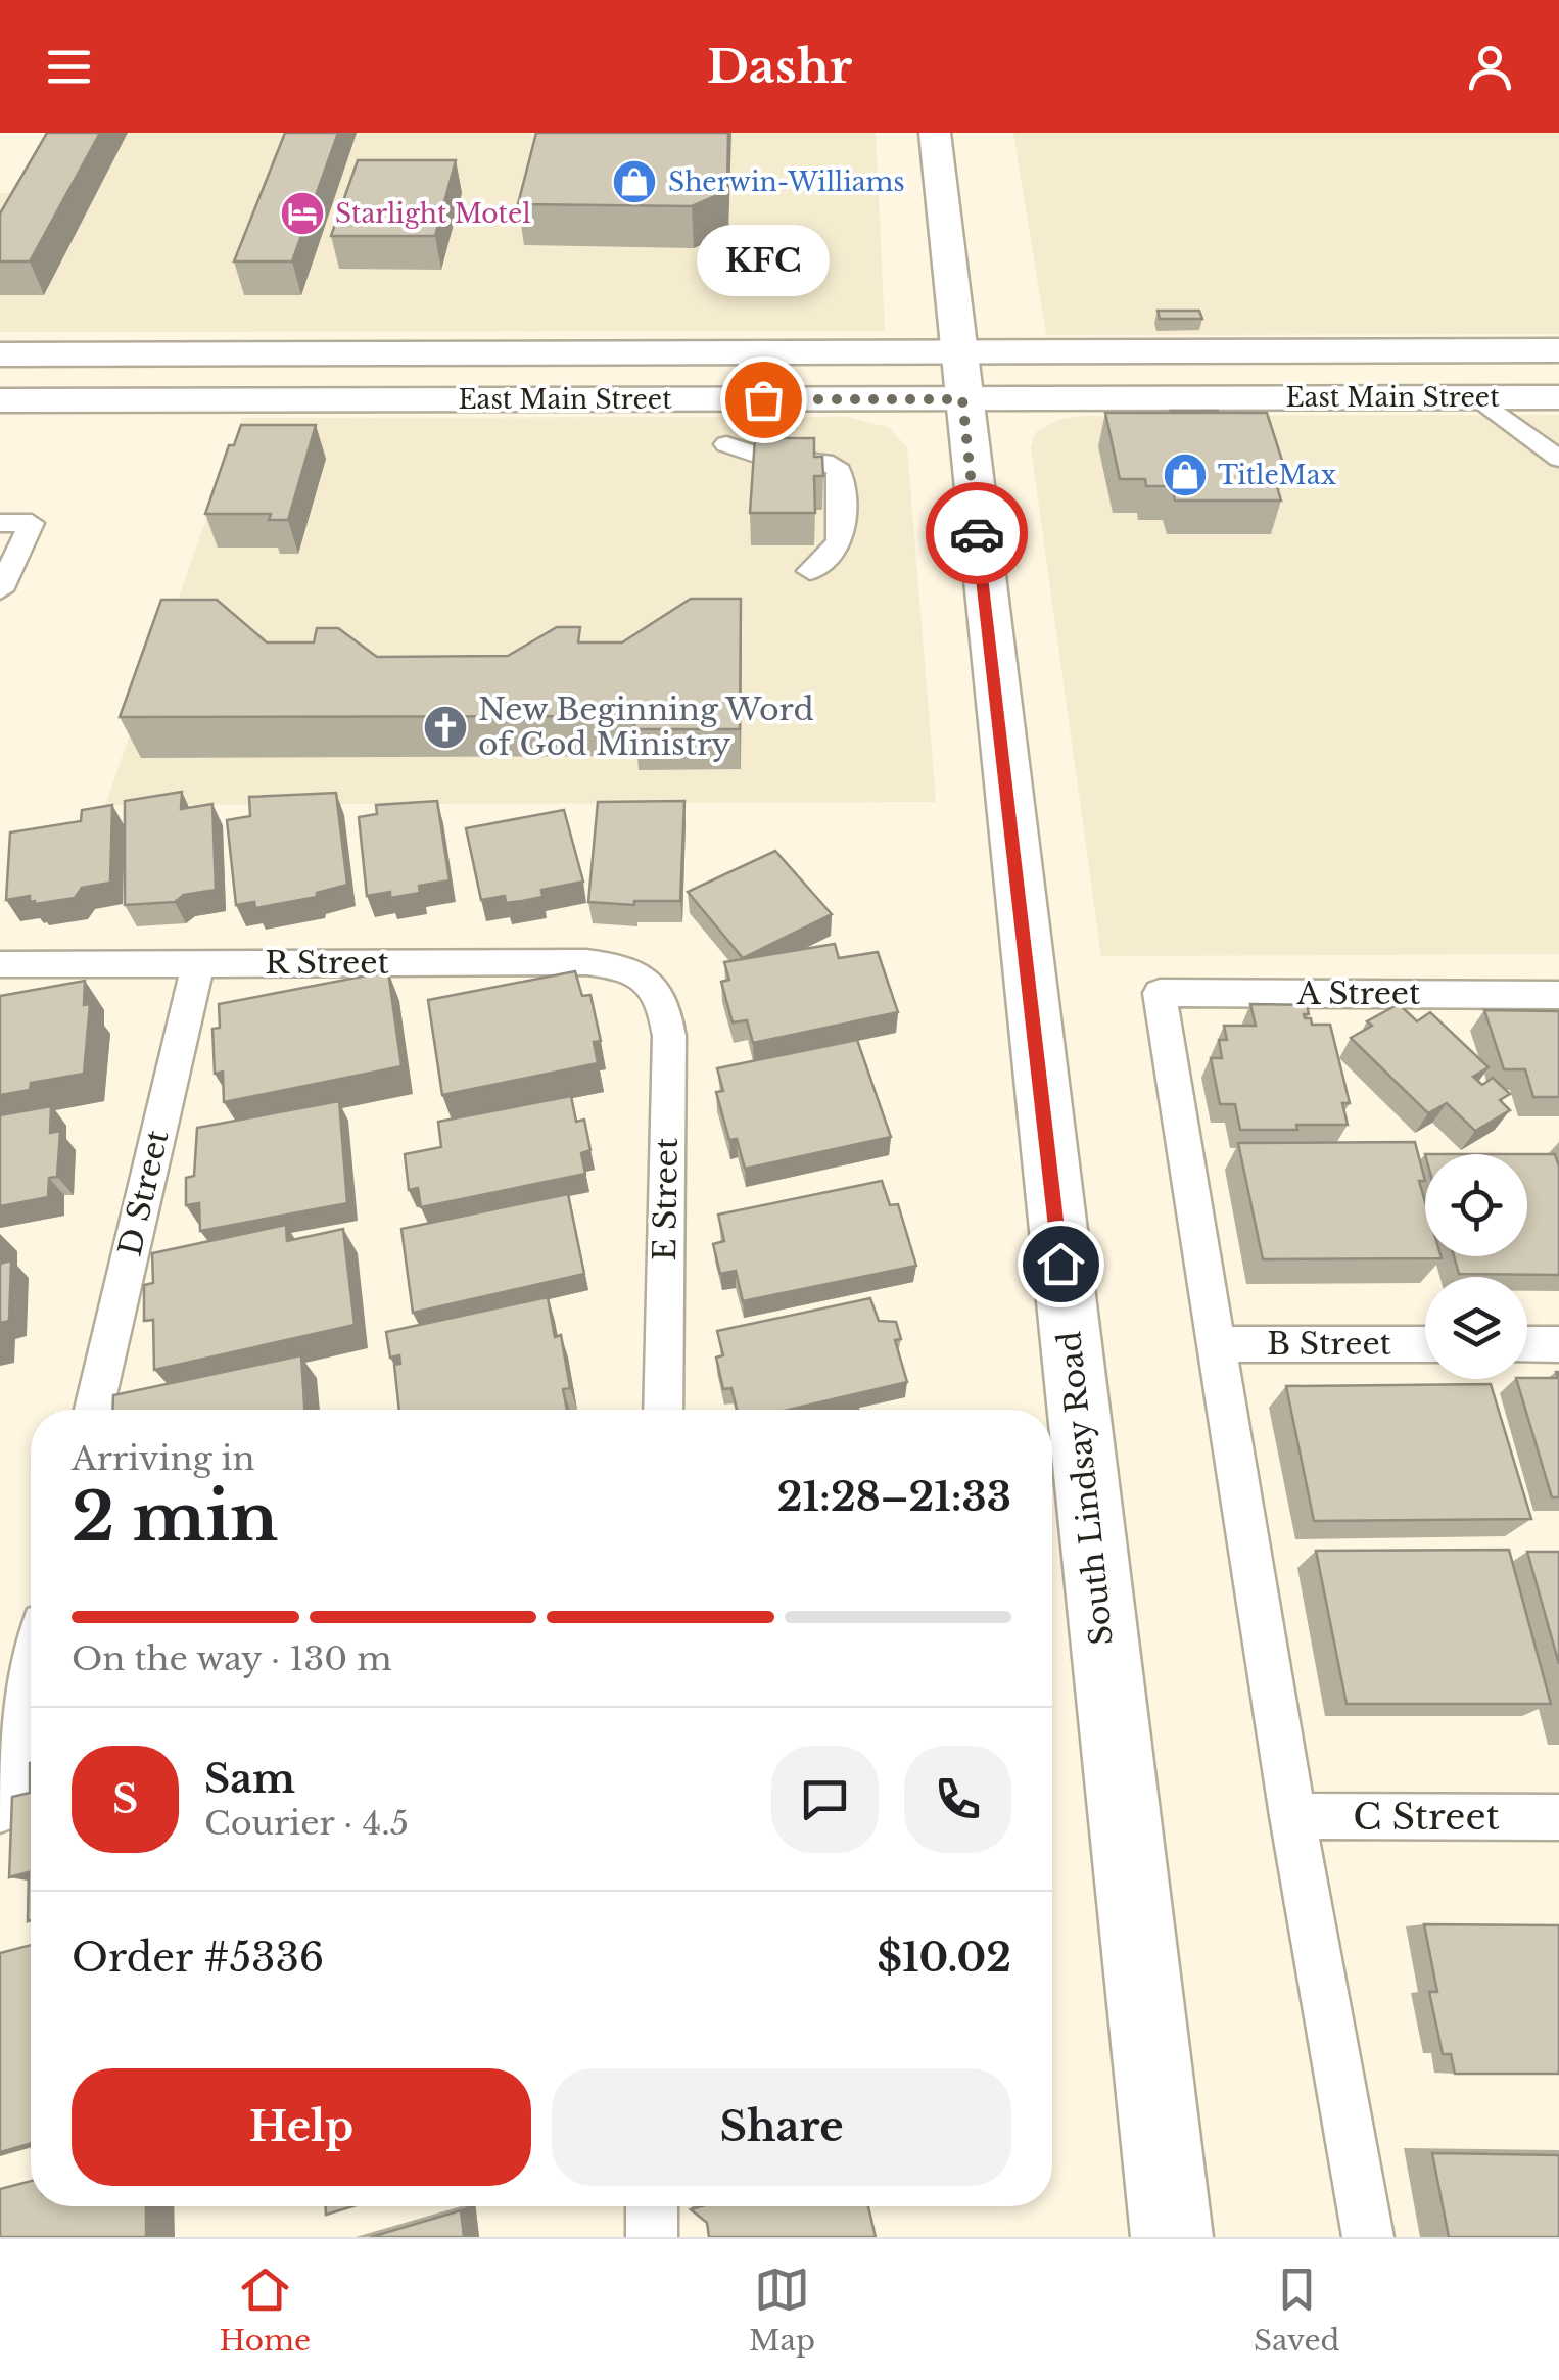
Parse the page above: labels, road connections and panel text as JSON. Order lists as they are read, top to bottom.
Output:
{
  "streets": {
    "main road": ["East Main Street", "South Lindsay Road"],
    "lane": [
      "R Street",
      "A Street",
      "D Street",
      "E Street",
      "B Street",
      "C Street"
    ]
  },
  "crossings": [
    ["East Main Street", "South Lindsay Road"],
    ["R Street", "D Street"],
    ["R Street", "E Street"],
    ["A Street", "B Street"]
  ],
  "places": {
    "shop": ["Sherwin-Williams", "TitleMax"],
    "hotel": ["Starlight Motel"],
    "other": ["KFC"],
    "church": ["New Beginning Word of God Ministry"]
  },
  "page": {
    "header": "Dashr",
    "bubble": "KFC",
    "heading": ["2 min", "Arriving in", "21:28–21:33"],
    "panel": [
      "Sam",
      "Courier · 4.5",
      "Order #5336",
      "$10.02"
    ],
    "bar": "On the way · 130 m",
    "round": "S",
    "buttons": ["Help", "Share"],
    "tabs": ["Home", "Map", "Saved"]
  }
}
